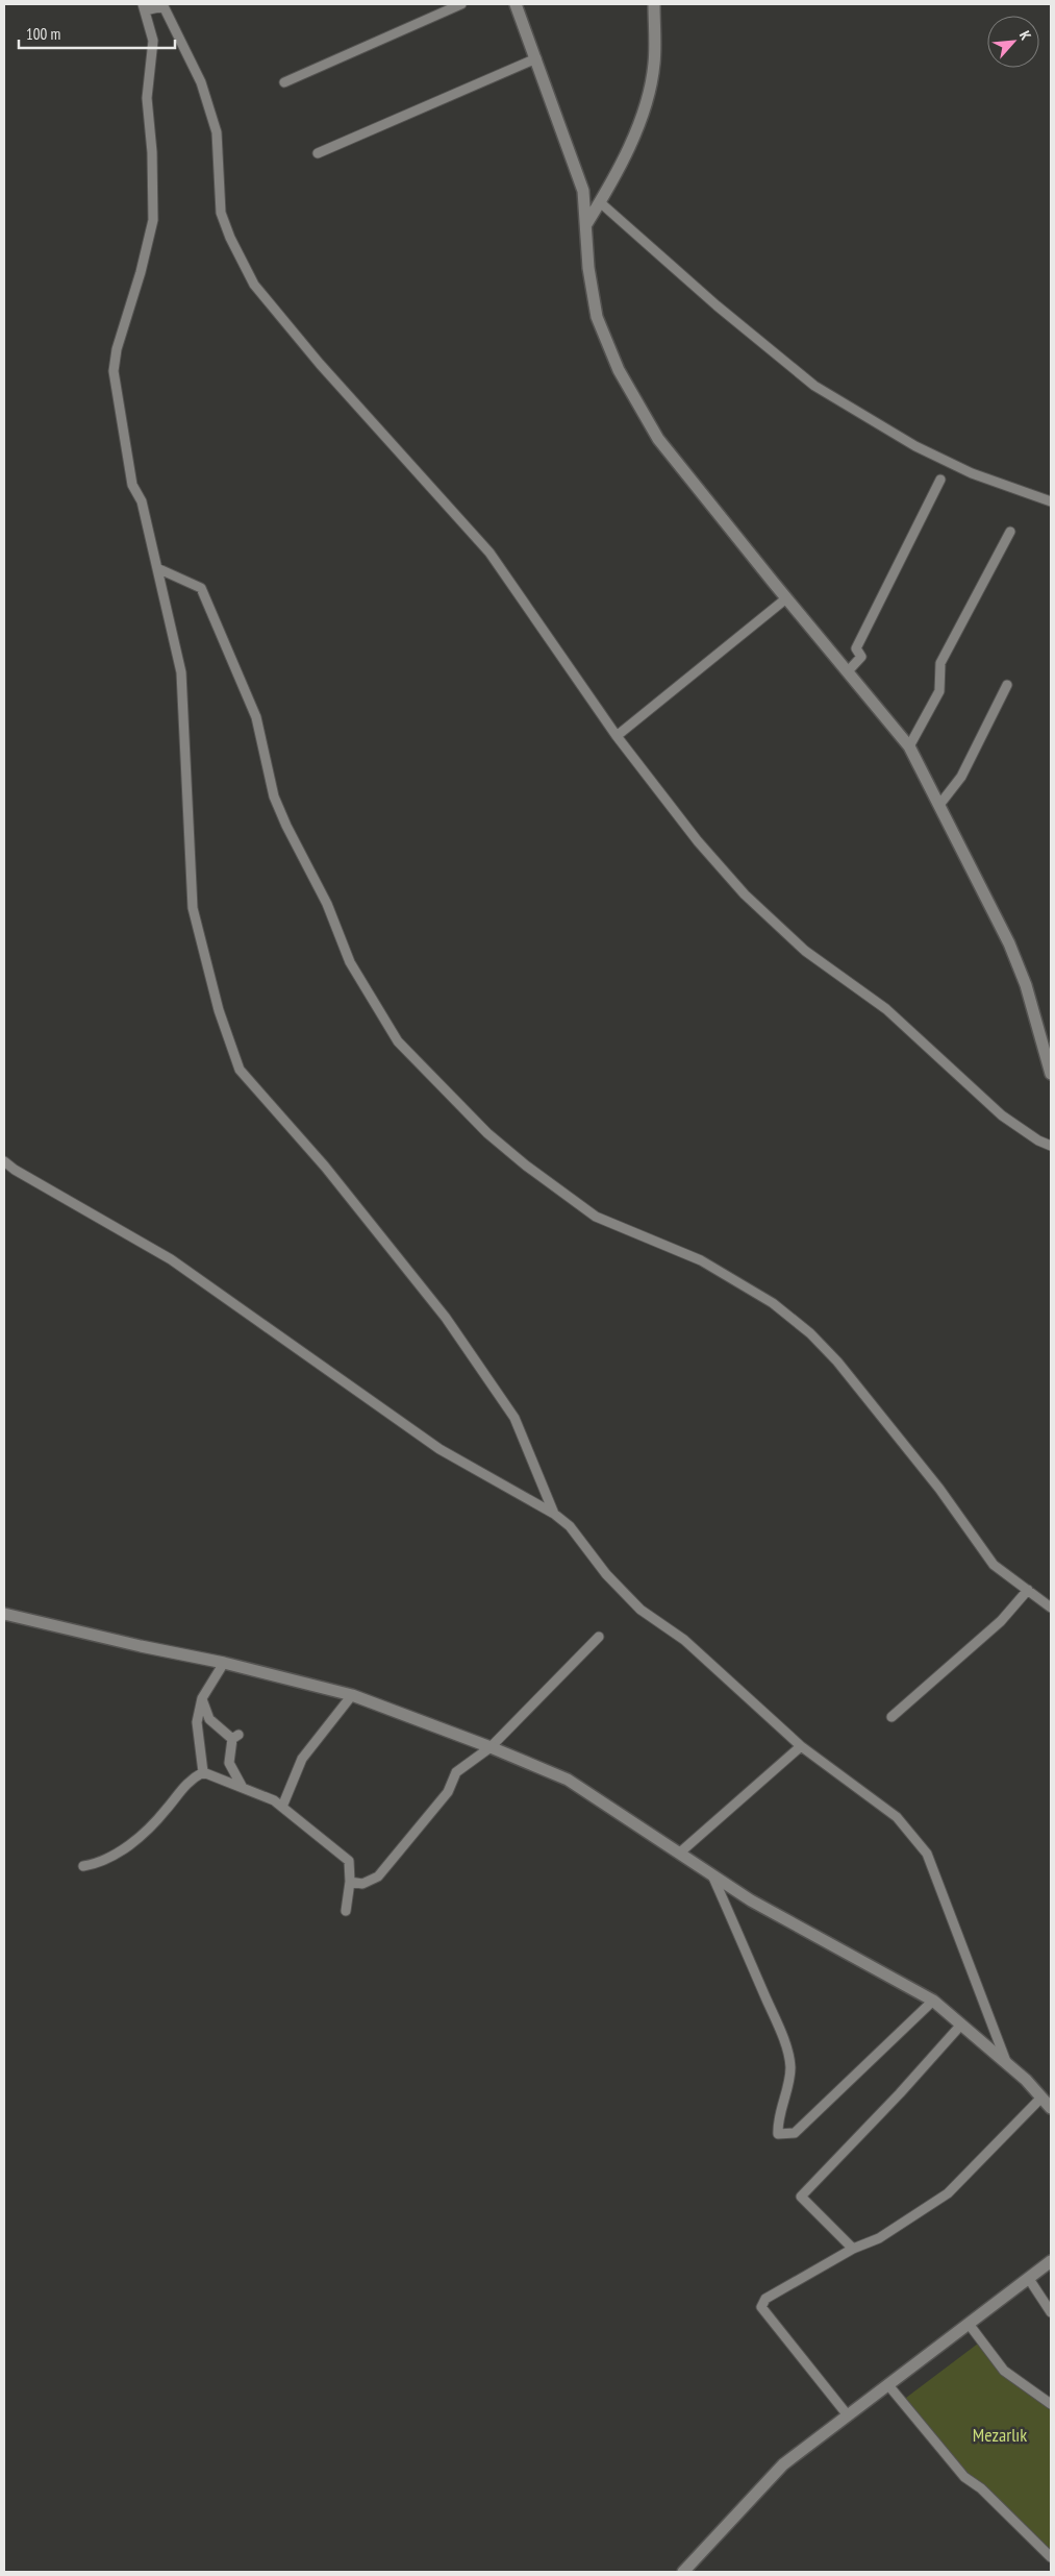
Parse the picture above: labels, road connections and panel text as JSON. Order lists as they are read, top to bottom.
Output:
{
  "parks": ["Mezarlık"],
  "scale_bar": "100 m",
  "north": "top right"
}
